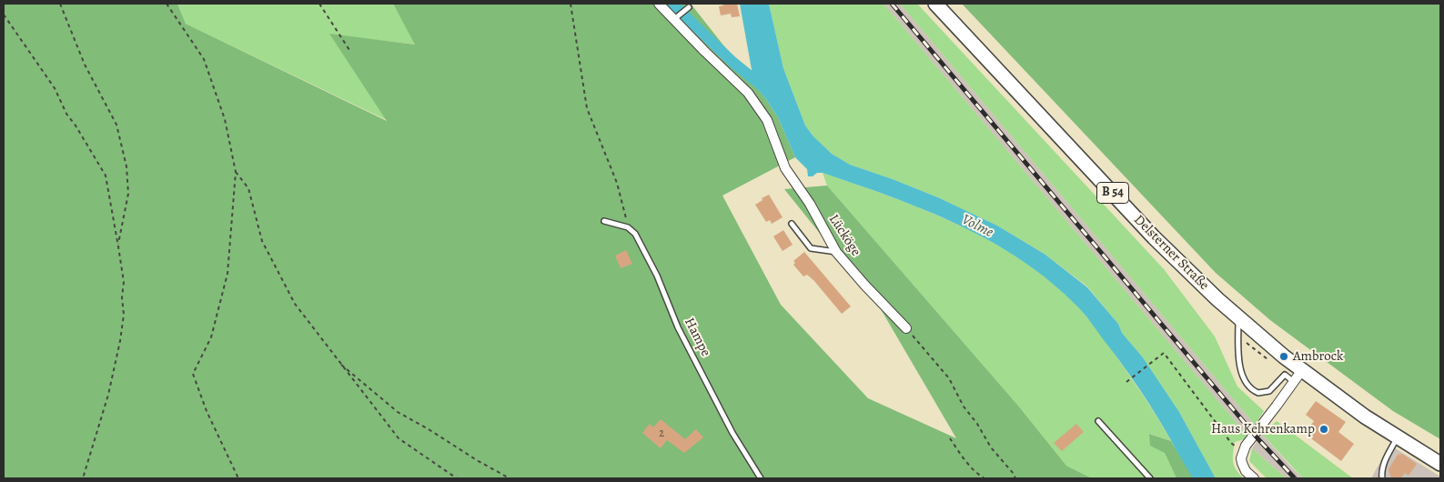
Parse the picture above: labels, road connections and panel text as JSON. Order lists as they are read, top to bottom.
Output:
{
  "streets": {
    "main road": ["B 54", "Delsterner Straße"],
    "street": ["Lücköge"],
    "lane": ["Hampe"]
  },
  "water": ["Volme"],
  "places": ["Ambrock", "Haus Kehrenkamp"],
  "house_numbers": ["2"]
}
